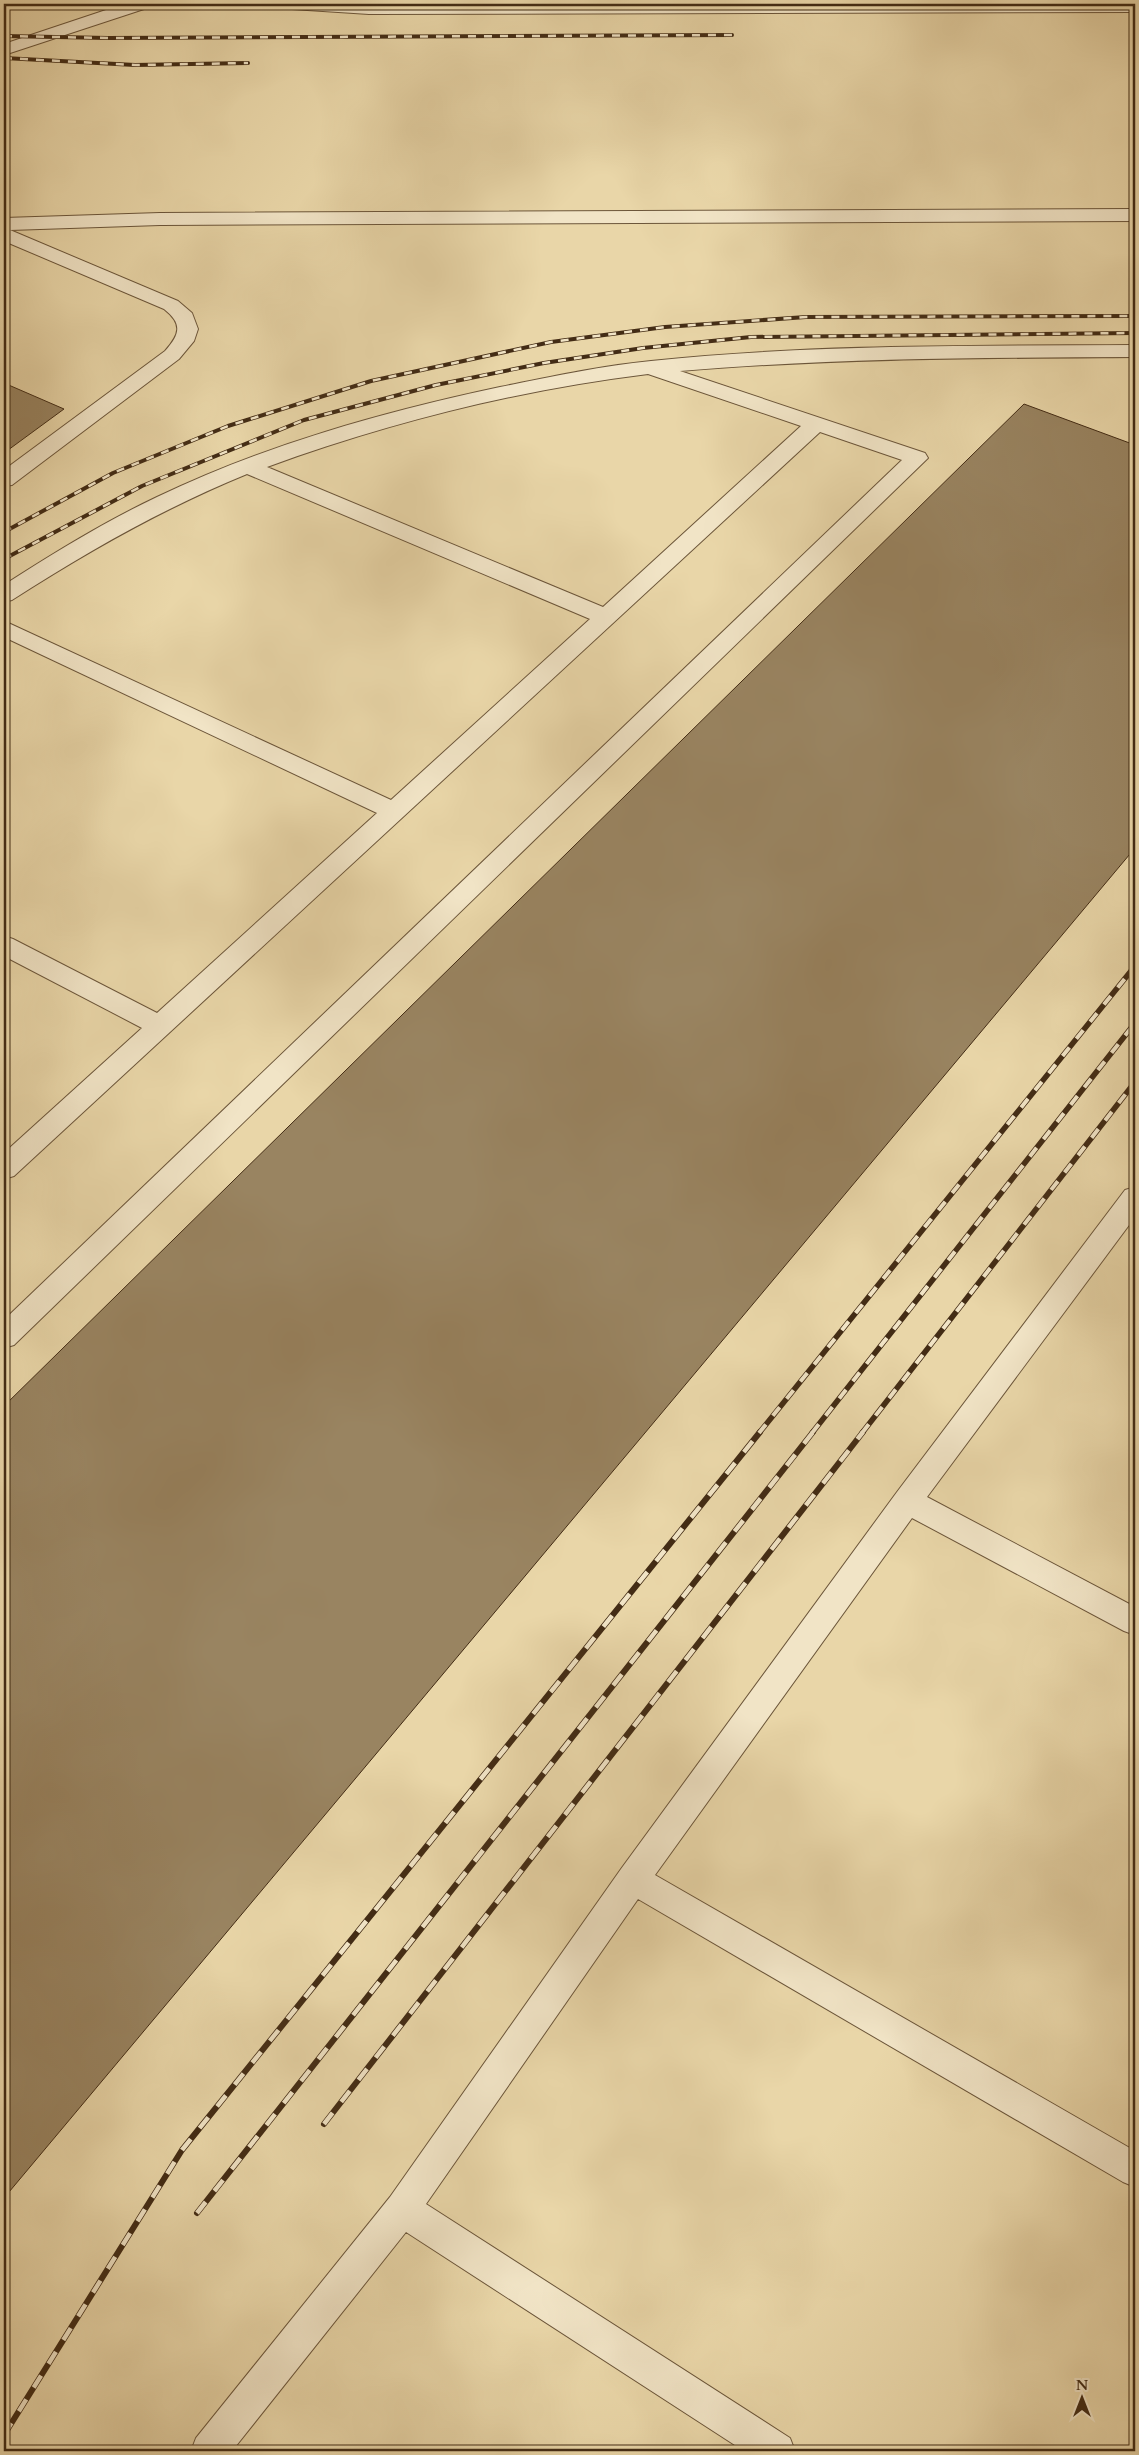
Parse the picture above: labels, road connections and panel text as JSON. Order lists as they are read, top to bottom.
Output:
{
  "north": "top"
}
